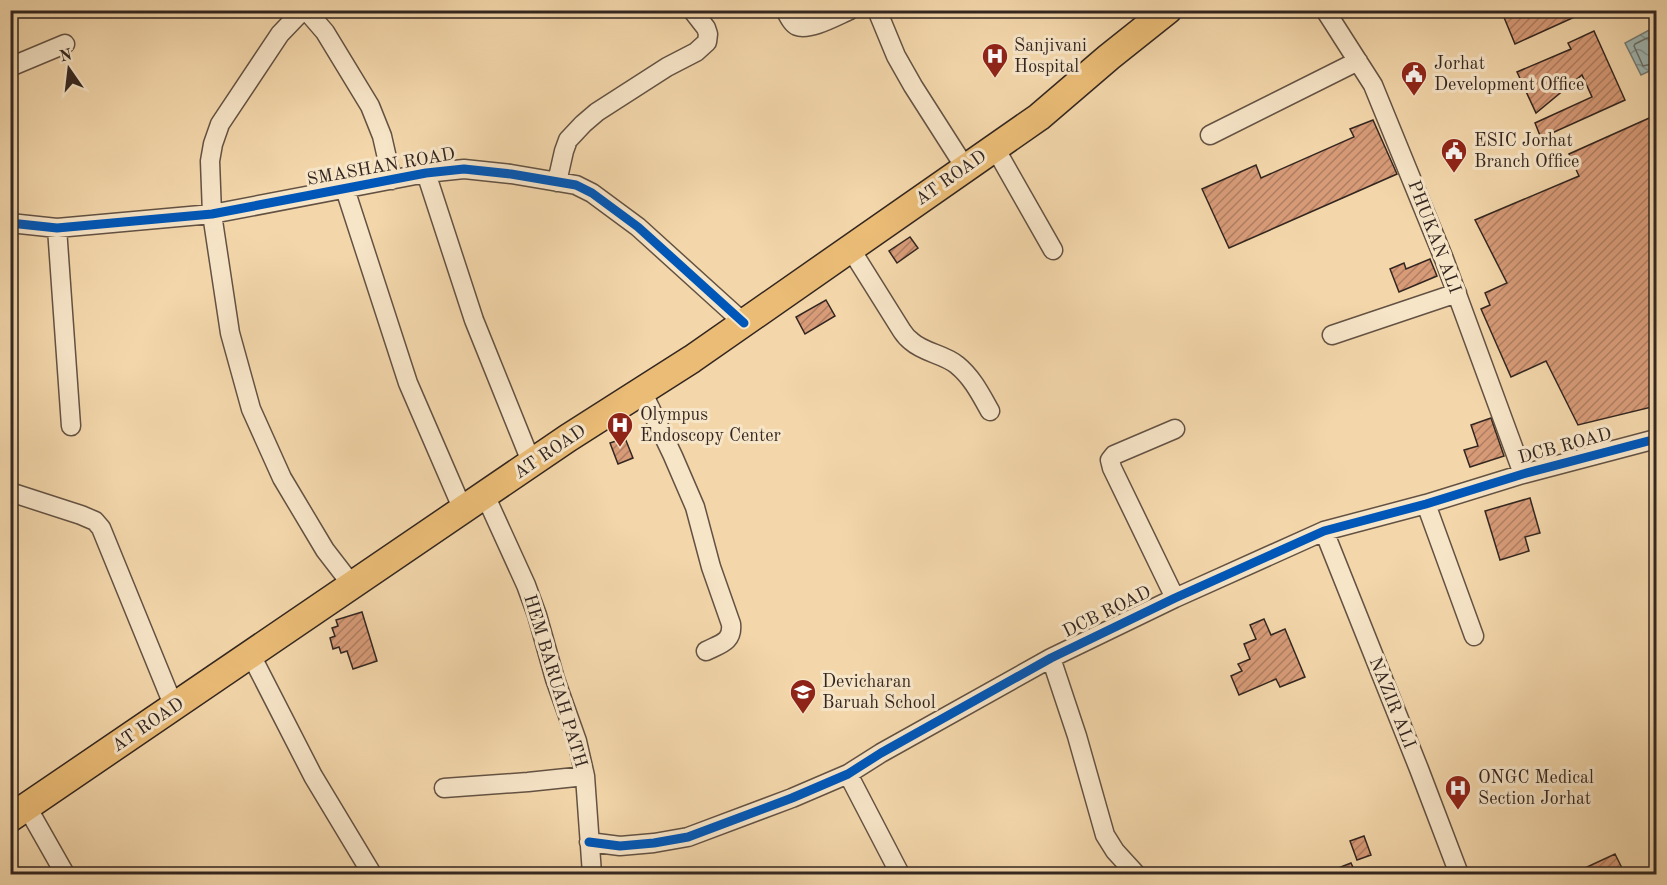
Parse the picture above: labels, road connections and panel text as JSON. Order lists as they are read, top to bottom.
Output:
{
  "streets": {
    "highway": ["AT ROAD"],
    "street": [
      "SMASHAN ROAD",
      "PHUKAN ALI",
      "DCB ROAD",
      "HEM BARUAH PATH",
      "NAZIR ALI"
    ]
  },
  "crossings": [
    ["SMASHAN ROAD", "AT ROAD"],
    ["SMASHAN ROAD", "HEM BARUAH PATH"],
    ["AT ROAD", "HEM BARUAH PATH"],
    ["PHUKAN ALI", "DCB ROAD"],
    ["DCB ROAD", "HEM BARUAH PATH"],
    ["DCB ROAD", "NAZIR ALI"]
  ],
  "places": {
    "hospital": ["Sanjivani Hospital", "Olympus Endoscopy Center", "ONGC Medical Section Jorhat"],
    "public building": ["Jorhat Development Office", "ESIC Jorhat Branch Office"],
    "school or university": ["Devicharan Baruah School"]
  },
  "north": "top"
}
